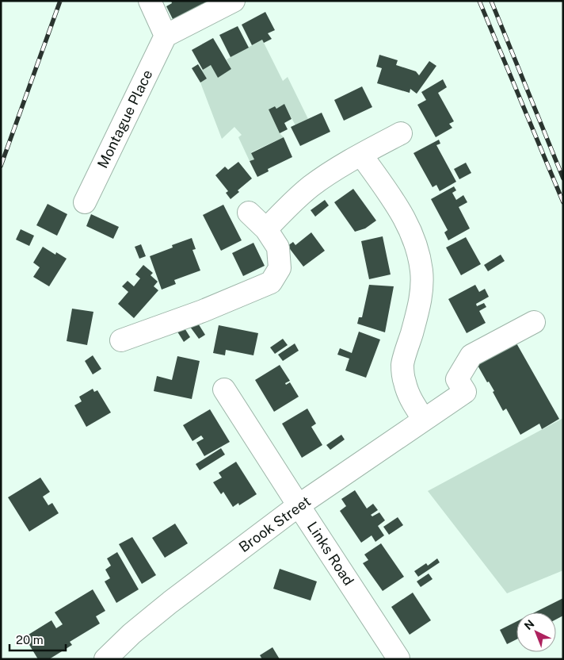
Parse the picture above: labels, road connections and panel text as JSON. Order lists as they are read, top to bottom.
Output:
{
  "streets": {
    "street": ["Montague Place", "Brook Street", "Links Road"]
  },
  "crossings": [
    ["Brook Street", "Links Road"]
  ],
  "scale_bar": "20 m",
  "north": "top left"
}
